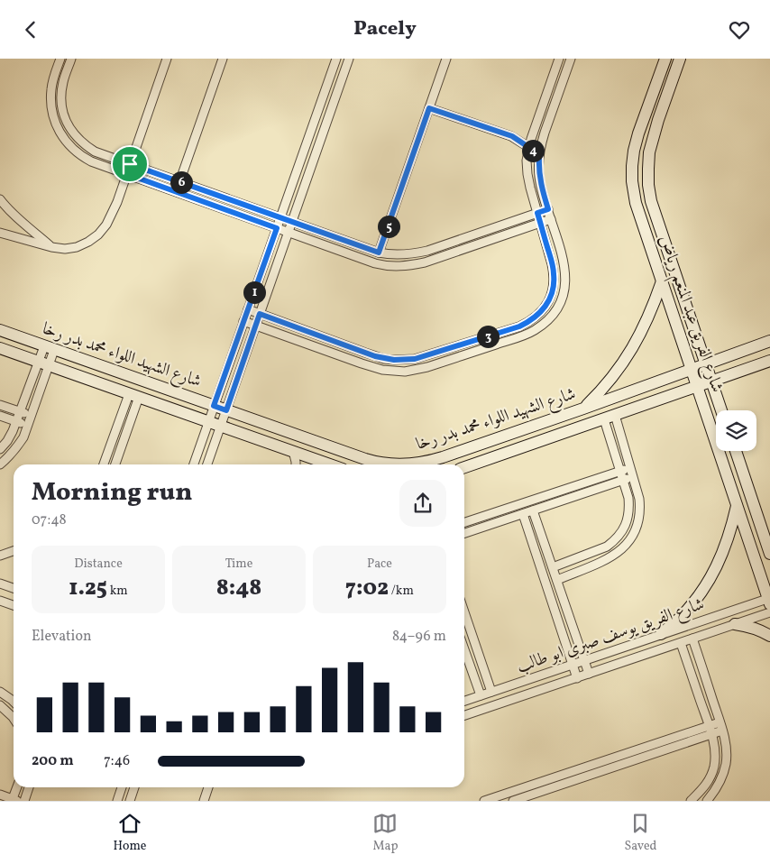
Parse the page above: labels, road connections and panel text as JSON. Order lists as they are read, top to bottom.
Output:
{
  "streets": {
    "street": ["شارع الفريق عبد المنعم رياض", "شارع الشهيد اللواء محمد بدر رخا", "شارع الفريق يوسف صبرى ابو طالب"]
  },
  "crossings": [
    ["شارع الفريق عبد المنعم رياض", "شارع الشهيد اللواء محمد بدر رخا"],
    ["شارع الفريق عبد المنعم رياض", "شارع الفريق يوسف صبرى ابو طالب"]
  ],
  "page": {
    "header": "Pacely",
    "pins": [
      "4",
      "6",
      "5",
      "1",
      "3"
    ],
    "heading": ["Morning run", "07:48"],
    "stats": [
      ["Distance", "1.25 km"],
      ["Time", "8:48"],
      ["Pace", "7:02 /km"]
    ],
    "chart": ["Elevation", "84–96 m"],
    "list": [
      {
        "name": "200 m",
        "note": "7:46"
      }
    ],
    "tabs": ["Home", "Map", "Saved"]
  }
}
